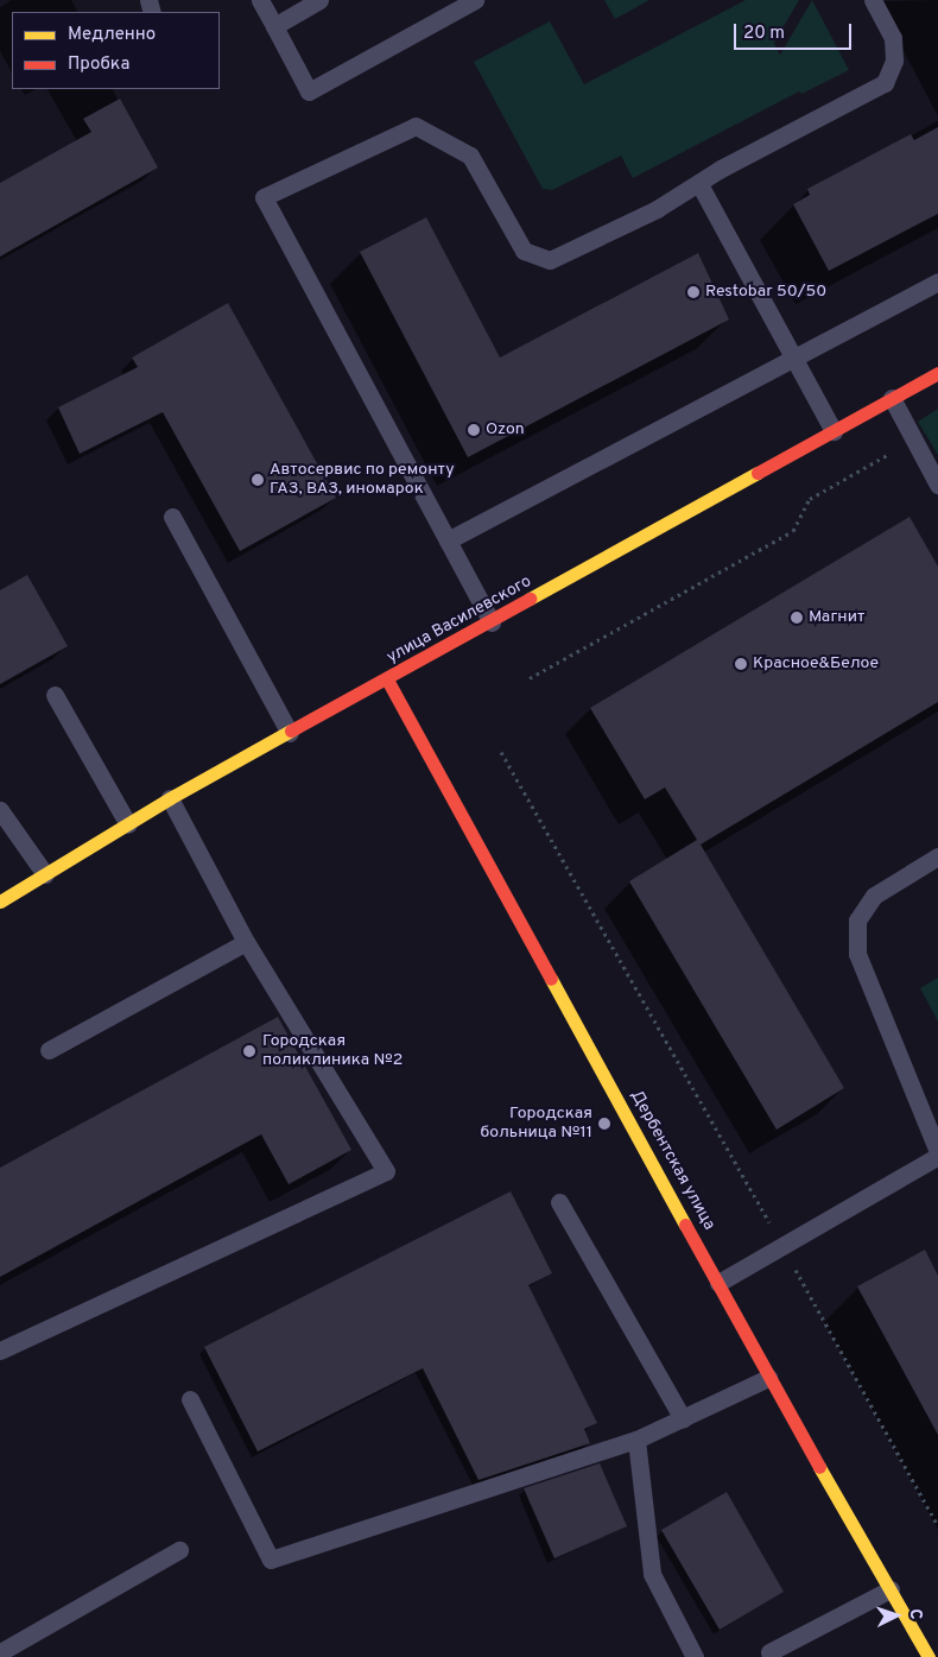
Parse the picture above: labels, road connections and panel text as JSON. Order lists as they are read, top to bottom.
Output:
{
  "streets": {
    "street": ["улица Василевского", "Дербентская улица"]
  },
  "crossings": [
    ["улица Василевского", "Дербентская улица"]
  ],
  "places": [
    "Restobar 50/50",
    "Ozon",
    "Автосервис по ремонту ГАЗ, ВАЗ, иномарок",
    "Магнит",
    "Красное&Белое",
    "Городская поликлиника №2",
    "Городская больница №11"
  ],
  "legend": ["Медленно", "Пробка"],
  "scale_bar": "20 m",
  "north": "right"
}
